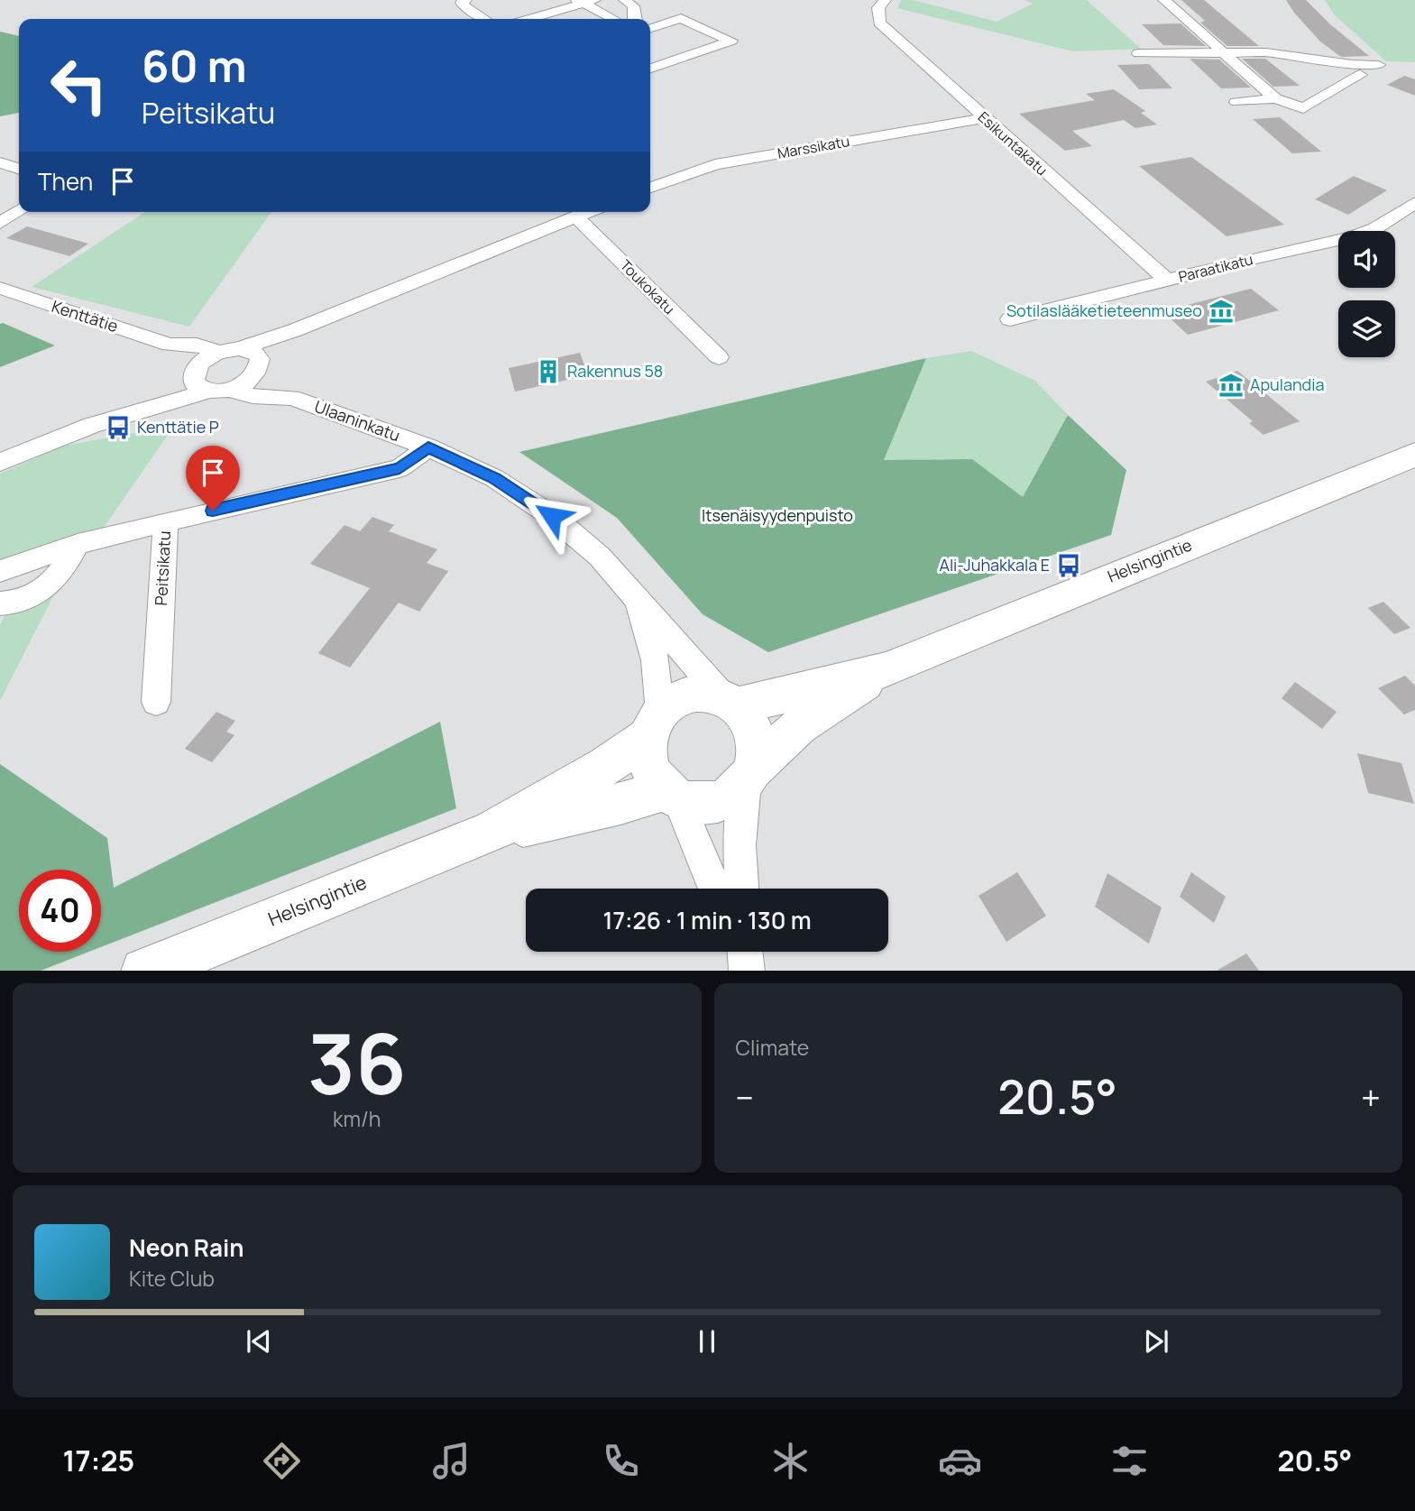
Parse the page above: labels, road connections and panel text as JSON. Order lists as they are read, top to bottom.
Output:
{
  "streets": {
    "main road": ["Helsingintie"],
    "street": [
      "Esikuntakatu",
      "Marssikatu",
      "Paraatikatu",
      "Toukokatu",
      "Kenttätie",
      "Ulaaninkatu",
      "Peitsikatu"
    ]
  },
  "crossings": [
    ["Esikuntakatu", "Marssikatu"],
    ["Esikuntakatu", "Paraatikatu"],
    ["Ulaaninkatu", "Helsingintie"],
    ["Ulaaninkatu", "Peitsikatu"]
  ],
  "parks": ["Itsenäisyydenpuisto"],
  "places": {
    "museum": ["Sotilaslääketieteenmuseo", "Apulandia"],
    "building": ["Rakennus 58"],
    "bus stop": ["Kenttätie P", "Ali-Juhakkala E"]
  },
  "page": {
    "turn": ["60 m", "Peitsikatu"],
    "then": "Then",
    "limit": "40",
    "trip": "17:26 · 1 min · 130 m",
    "tile": [
      ["36", "km/h"],
      "Climate"
    ],
    "heat": ["−", "20.5°", "+"],
    "song": ["Neon Rain", "Kite Club"],
    "tabs": ["17:25", "20.5°"]
  }
}
